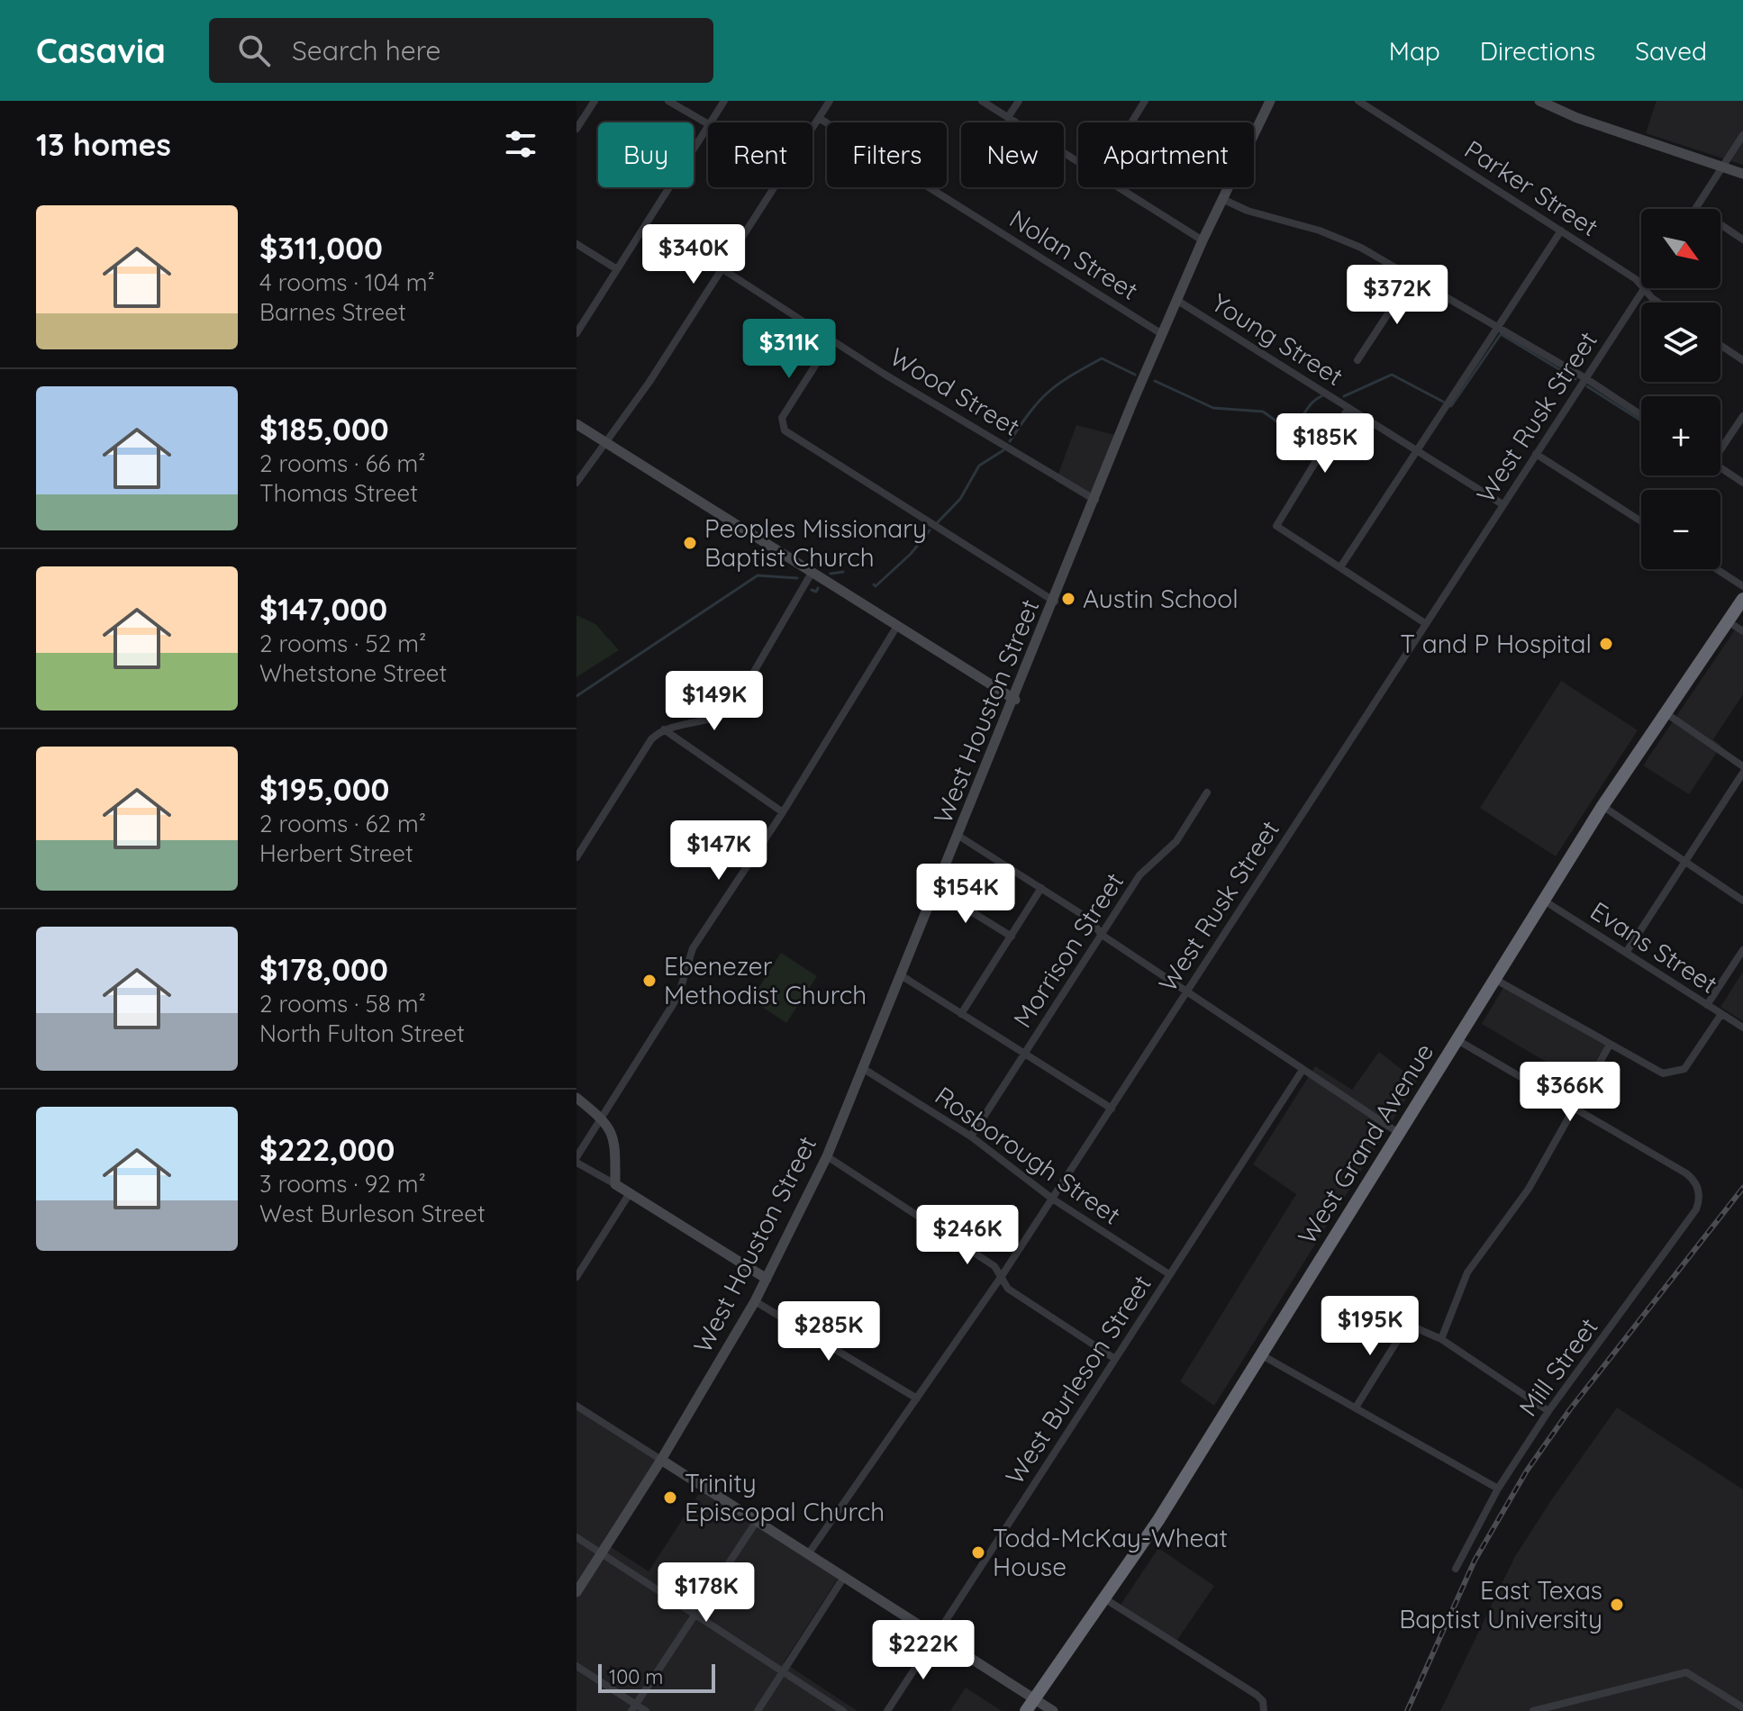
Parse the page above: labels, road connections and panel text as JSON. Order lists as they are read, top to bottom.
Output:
{
  "streets": {
    "highway": ["West Grand Avenue"],
    "main road": ["West Houston Street"],
    "street": [
      "Parker Street",
      "Nolan Street",
      "Young Street",
      "Wood Street",
      "West Rusk Street",
      "Evans Street",
      "Morrison Street",
      "Rosborough Street",
      "Mill Street",
      "West Burleson Street"
    ]
  },
  "crossings": [
    ["Parker Street", "West Rusk Street"],
    ["Nolan Street", "West Houston Street"],
    ["Young Street", "West Rusk Street"],
    ["Young Street", "West Houston Street"],
    ["Wood Street", "West Houston Street"],
    ["West Rusk Street", "Rosborough Street"],
    ["West Houston Street", "Rosborough Street"],
    ["Evans Street", "West Grand Avenue"],
    ["Morrison Street", "Rosborough Street"],
    ["Rosborough Street", "West Burleson Street"]
  ],
  "places": [
    "Peoples Missionary Baptist Church",
    "Austin School",
    "T and P Hospital",
    "Ebenezer Methodist Church",
    "Trinity Episcopal Church",
    "Todd-McKay-Wheat House",
    "East Texas Baptist University"
  ],
  "scale_bar": "100 m",
  "north": "bottom right",
  "page": {
    "header": "Casavia",
    "search": "Search here",
    "nav": ["Map", "Directions", "Saved"],
    "heading": "13 homes",
    "chip": [
      "Buy",
      "Rent",
      "Filters",
      "New",
      "Apartment"
    ],
    "list": [
      {
        "name": "$311,000",
        "note": "4 rooms · 104 m² · Barnes Street"
      },
      {
        "name": "$185,000",
        "note": "2 rooms · 66 m² · Thomas Street"
      },
      {
        "name": "$147,000",
        "note": "2 rooms · 52 m² · Whetstone Street"
      },
      {
        "name": "$195,000",
        "note": "2 rooms · 62 m² · Herbert Street"
      },
      {
        "name": "$178,000",
        "note": "2 rooms · 58 m² · North Fulton Street"
      },
      {
        "name": "$222,000",
        "note": "3 rooms · 92 m² · West Burleson Street"
      }
    ],
    "map_buttons": ["+", "−"],
    "price": [
      "$340K",
      "$372K",
      "$311K",
      "$185K",
      "$149K",
      "$147K",
      "$154K",
      "$366K",
      "$246K",
      "$195K",
      "$285K",
      "$178K",
      "$222K"
    ],
    "scale": "100 m"
  }
}
